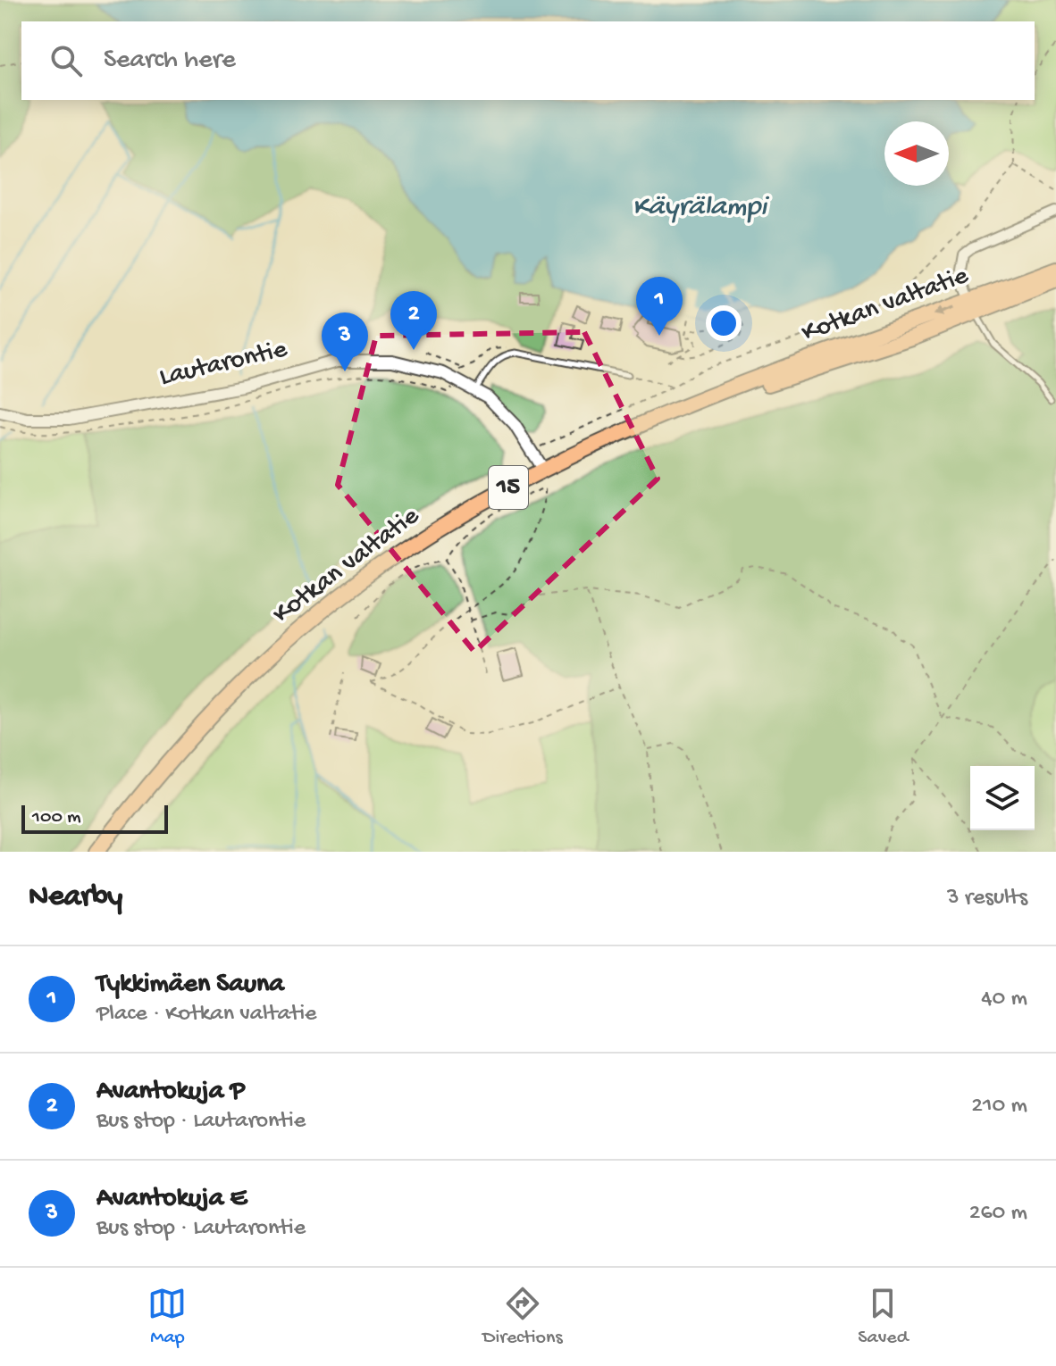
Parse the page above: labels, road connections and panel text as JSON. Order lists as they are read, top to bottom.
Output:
{
  "streets": {
    "highway": ["Kotkan valtatie", "15"],
    "street": ["Lautarontie"]
  },
  "crossings": [
    ["Kotkan valtatie", "Lautarontie"]
  ],
  "water": ["Käyrälampi"],
  "scale_bar": "100 m",
  "north": "left",
  "page": {
    "search": "Search here",
    "pins": ["1", "2", "3"],
    "scale": "100 m",
    "heading": ["Nearby", "3 results"],
    "list": [
      {
        "mark": "1",
        "name": "Tykkimäen Sauna",
        "note": "Place · Kotkan valtatie",
        "value": "40 m"
      },
      {
        "mark": "2",
        "name": "Avantokuja P",
        "note": "Bus stop · Lautarontie",
        "value": "210 m"
      },
      {
        "mark": "3",
        "name": "Avantokuja E",
        "note": "Bus stop · Lautarontie",
        "value": "260 m"
      }
    ],
    "nav": ["Map", "Directions", "Saved"]
  }
}
